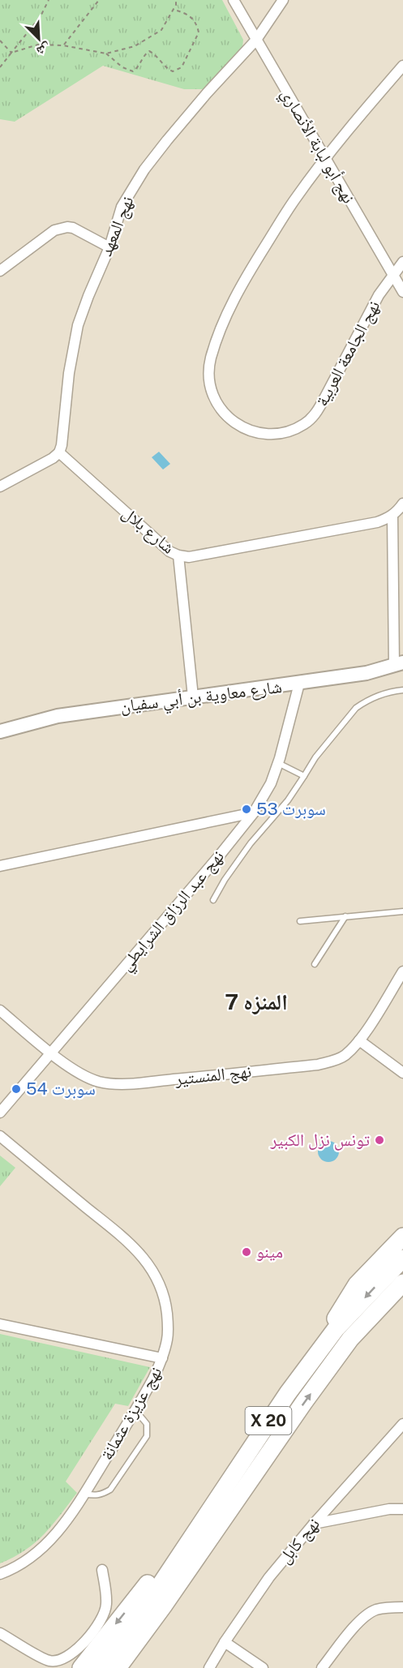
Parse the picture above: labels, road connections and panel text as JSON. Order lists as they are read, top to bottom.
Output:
{
  "streets": {
    "highway": ["X 20"],
    "main road": ["شارع معاوية بن أبي سفيان"],
    "street": [
      "نهج أبو لبابة الأنصاري",
      "نهج المعهد",
      "نهج الجامعة العربية",
      "شارع بلال",
      "نهج عبد الرزاق الشرايطي",
      "نهج المنستير",
      "نهج عزيزة عثمانة",
      "نهج كابل"
    ]
  },
  "crossings": [
    ["نهج أبو لبابة الأنصاري", "نهج المعهد"],
    ["نهج أبو لبابة الأنصاري", "نهج الجامعة العربية"],
    ["نهج المعهد", "شارع بلال"],
    ["شارع معاوية بن أبي سفيان", "نهج عبد الرزاق الشرايطي"],
    ["نهج عبد الرزاق الشرايطي", "نهج المنستير"]
  ],
  "districts": ["المنزه 7"],
  "places": [
    "سوبرت 53",
    "سوبرت 54",
    "تونس نزل الكبير",
    "مينو"
  ],
  "north": "bottom right"
}
